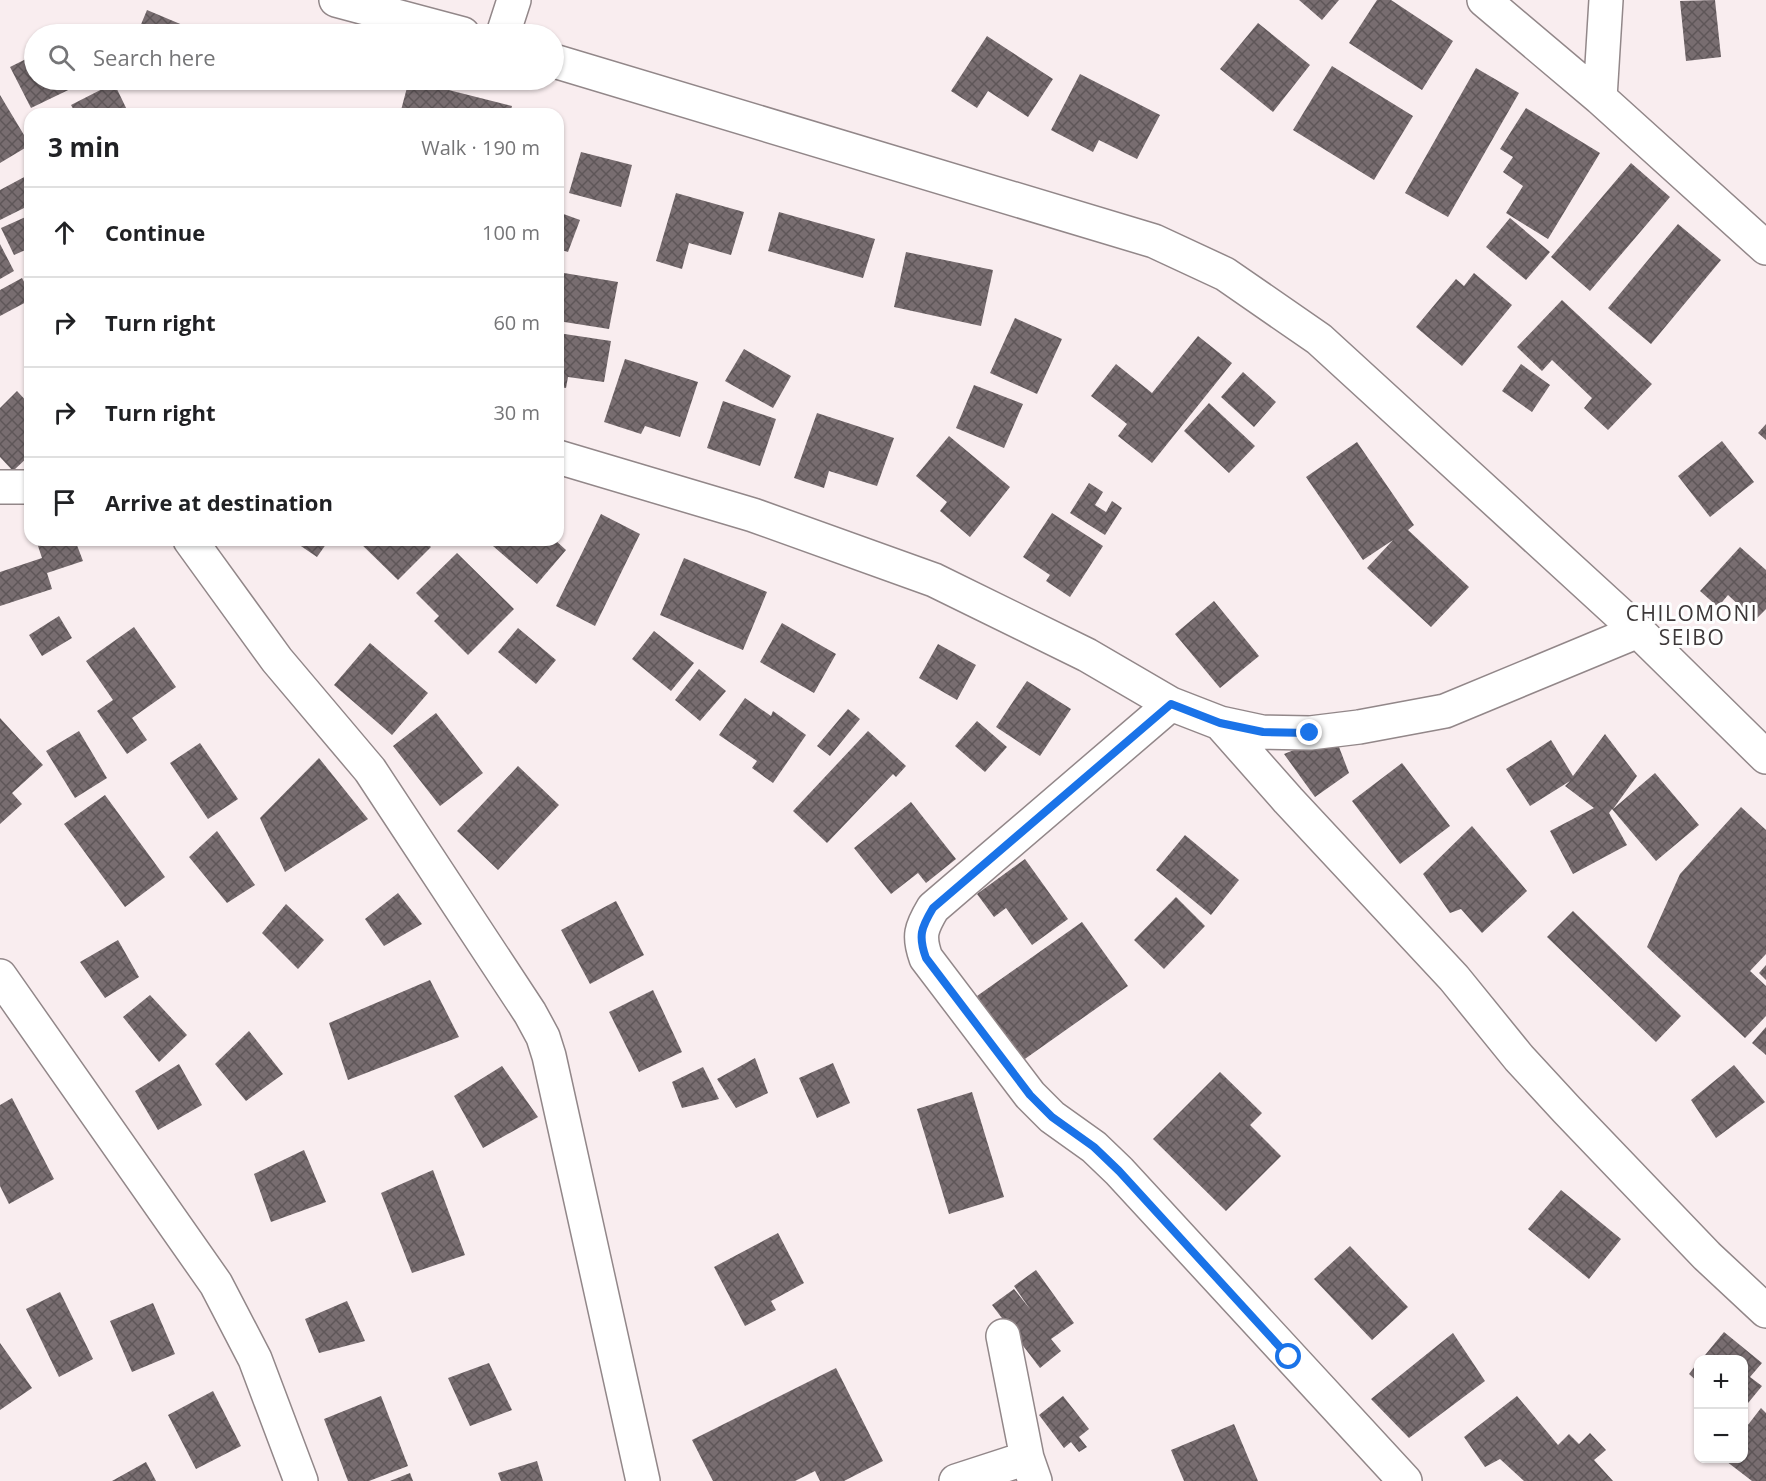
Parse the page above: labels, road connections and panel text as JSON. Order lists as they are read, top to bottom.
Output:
{
  "districts": ["CHILOMONI SEIBO"],
  "page": {
    "search": "Search here",
    "heading": ["3 min", "Walk · 190 m"],
    "list": [
      ["Continue", "100 m"],
      ["Turn right", "60 m"],
      ["Turn right", "30 m"],
      "Arrive at destination"
    ],
    "map_buttons": ["+", "−"]
  }
}
